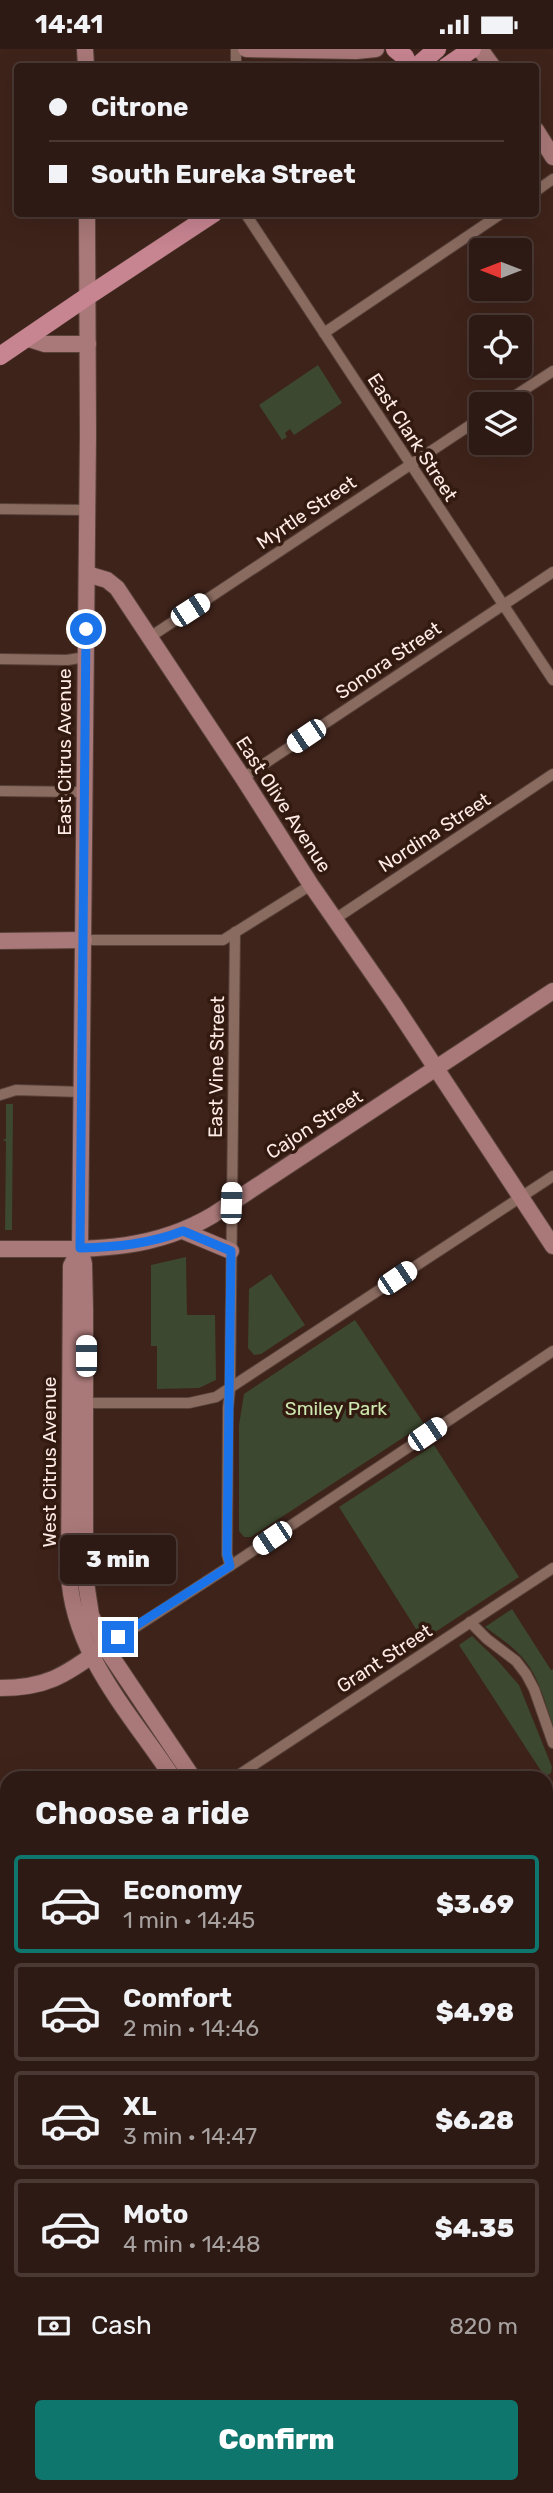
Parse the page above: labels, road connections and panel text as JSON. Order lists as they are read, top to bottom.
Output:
{
  "streets": {
    "main road": [
      "East Citrus Avenue",
      "East Olive Avenue",
      "Cajon Street",
      "West Citrus Avenue"
    ],
    "street": [
      "East Clark Street",
      "Myrtle Street",
      "Sonora Street",
      "Nordina Street",
      "East Vine Street",
      "Grant Street"
    ]
  },
  "crossings": [
    ["East Clark Street", "Myrtle Street"],
    ["East Clark Street", "Sonora Street"],
    ["Myrtle Street", "East Olive Avenue"],
    ["Sonora Street", "East Olive Avenue"],
    ["East Citrus Avenue", "East Olive Avenue"],
    ["East Citrus Avenue", "Cajon Street"],
    ["East Citrus Avenue", "West Citrus Avenue"],
    ["East Olive Avenue", "Nordina Street"],
    ["East Olive Avenue", "Cajon Street"],
    ["East Vine Street", "Cajon Street"],
    ["Cajon Street", "West Citrus Avenue"]
  ],
  "parks": ["Smiley Park"],
  "north": "left",
  "page": {
    "status": "14:41",
    "banner": ["Citrone", "South Eureka Street"],
    "bubble": "3 min",
    "heading": "Choose a ride",
    "list": [
      {
        "name": "Economy",
        "note": "1 min · 14:45",
        "value": "$3.69"
      },
      {
        "name": "Comfort",
        "note": "2 min · 14:46",
        "value": "$4.98"
      },
      {
        "name": "XL",
        "note": "3 min · 14:47",
        "value": "$6.28"
      },
      {
        "name": "Moto",
        "note": "4 min · 14:48",
        "value": "$4.35"
      }
    ],
    "pay": ["Cash", "820 m"],
    "buttons": "Confirm"
  }
}
